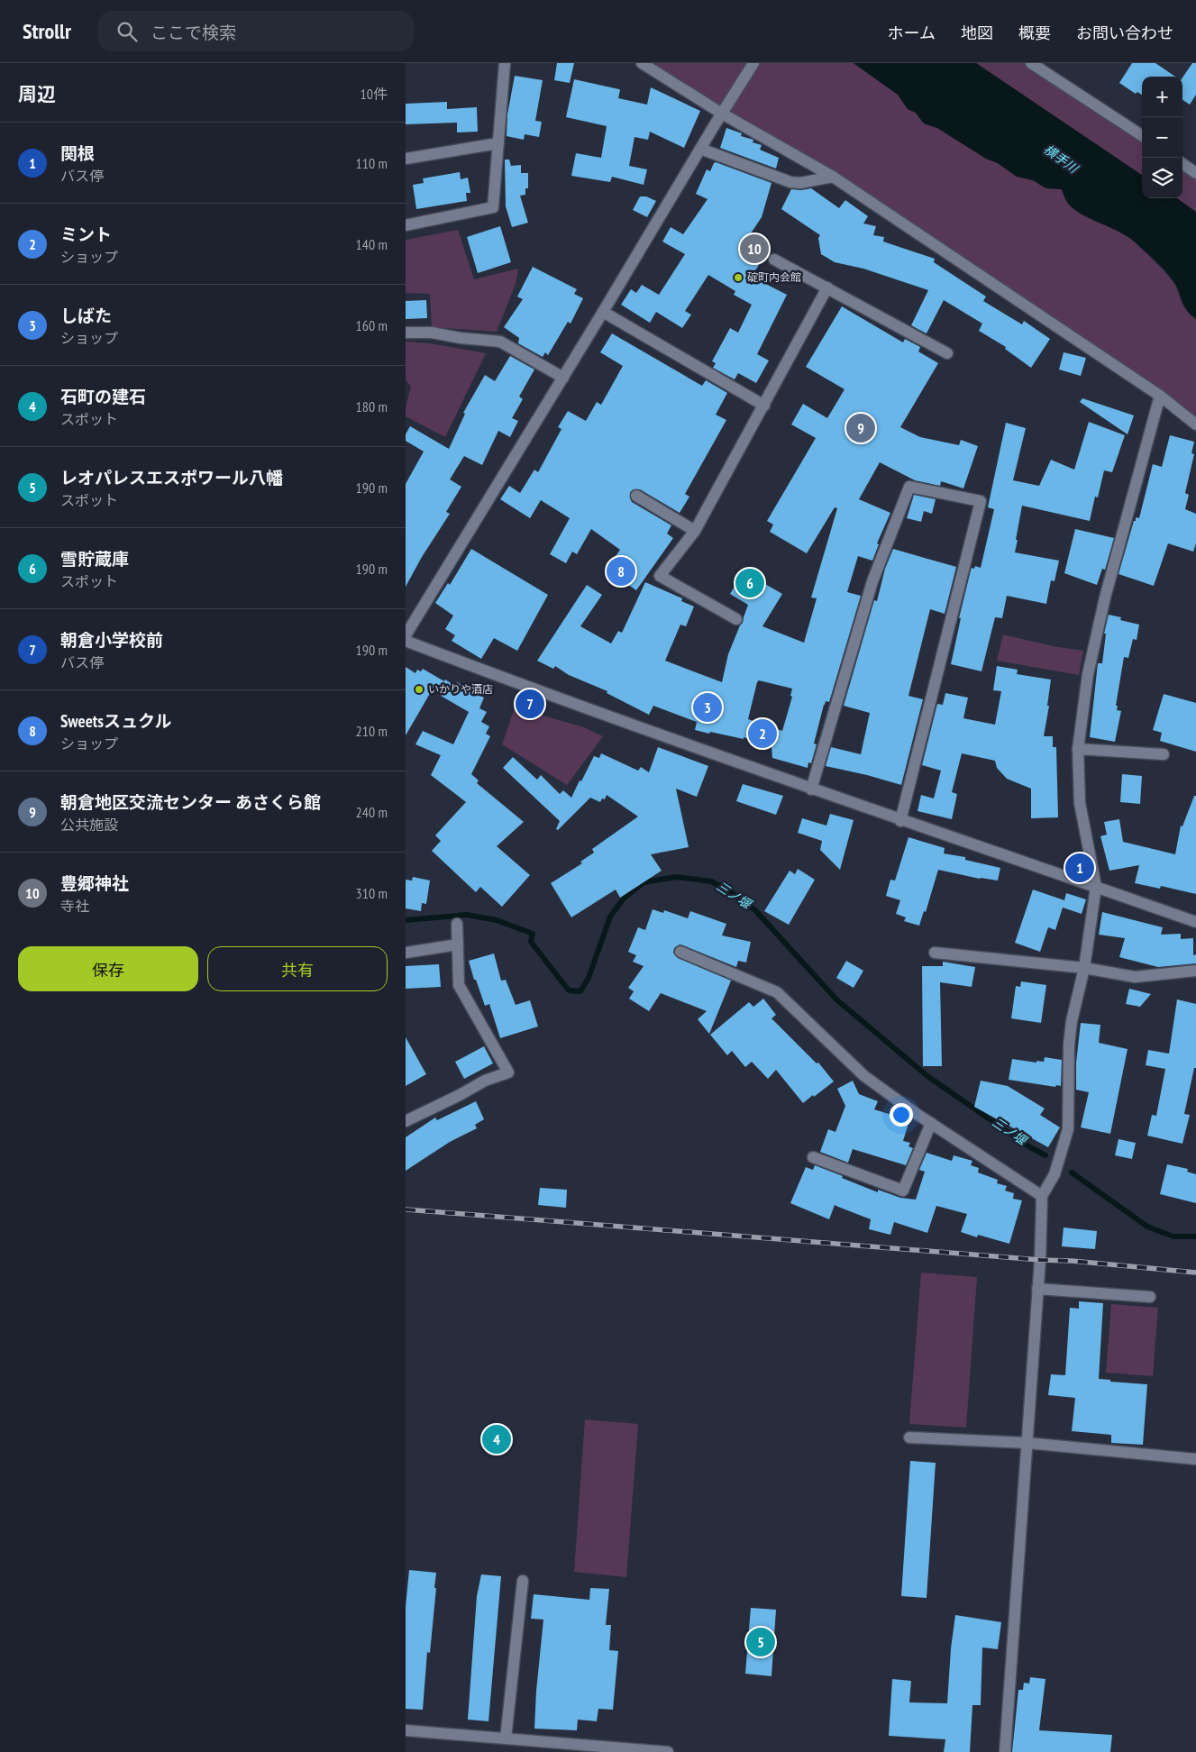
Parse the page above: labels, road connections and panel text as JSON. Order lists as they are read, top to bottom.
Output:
{
  "water": ["横手川", "三ノ堰"],
  "places": ["碇町内会館", "いかりや酒店"],
  "page": {
    "header": "Strollr",
    "search": "ここで検索",
    "nav": [
      "ホーム",
      "地図",
      "概要",
      "お問い合わせ"
    ],
    "heading": ["周辺", "10件"],
    "map_buttons": ["+", "−"],
    "list": [
      {
        "mark": "1",
        "name": "関根",
        "note": "バス停",
        "value": "110 m"
      },
      {
        "mark": "2",
        "name": "ミント",
        "note": "ショップ",
        "value": "140 m"
      },
      {
        "mark": "3",
        "name": "しばた",
        "note": "ショップ",
        "value": "160 m"
      },
      {
        "mark": "4",
        "name": "石町の建石",
        "note": "スポット",
        "value": "180 m"
      },
      {
        "mark": "5",
        "name": "レオパレスエスポワール八幡",
        "note": "スポット",
        "value": "190 m"
      },
      {
        "mark": "6",
        "name": "雪貯蔵庫",
        "note": "スポット",
        "value": "190 m"
      },
      {
        "mark": "7",
        "name": "朝倉小学校前",
        "note": "バス停",
        "value": "190 m"
      },
      {
        "mark": "8",
        "name": "Sweetsスュクル",
        "note": "ショップ",
        "value": "210 m"
      },
      {
        "mark": "9",
        "name": "朝倉地区交流センター あさくら館",
        "note": "公共施設",
        "value": "240 m"
      },
      {
        "mark": "10",
        "name": "豊郷神社",
        "note": "寺社",
        "value": "310 m"
      }
    ],
    "pins": [
      "10",
      "9",
      "8",
      "6",
      "7",
      "3",
      "2",
      "1",
      "4",
      "5"
    ],
    "buttons": ["保存", "共有"]
  }
}
